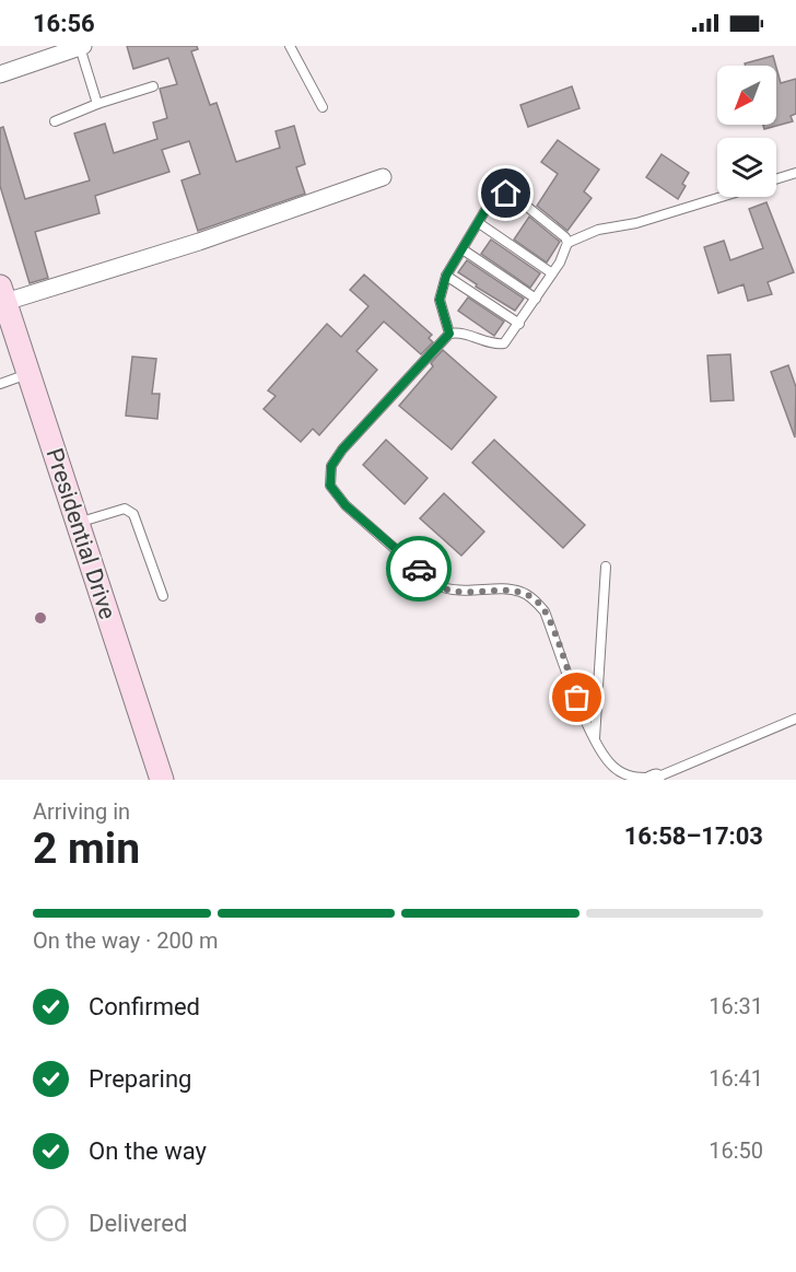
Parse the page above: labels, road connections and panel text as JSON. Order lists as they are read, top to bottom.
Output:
{
  "streets": {
    "street": ["Presidential Drive"]
  },
  "north": "bottom left",
  "page": {
    "status": "16:56",
    "heading": ["2 min", "Arriving in", "16:58–17:03"],
    "bar": "On the way · 200 m",
    "list": [
      ["Confirmed", "16:31"],
      ["Preparing", "16:41"],
      ["On the way", "16:50"],
      "Delivered"
    ]
  }
}
